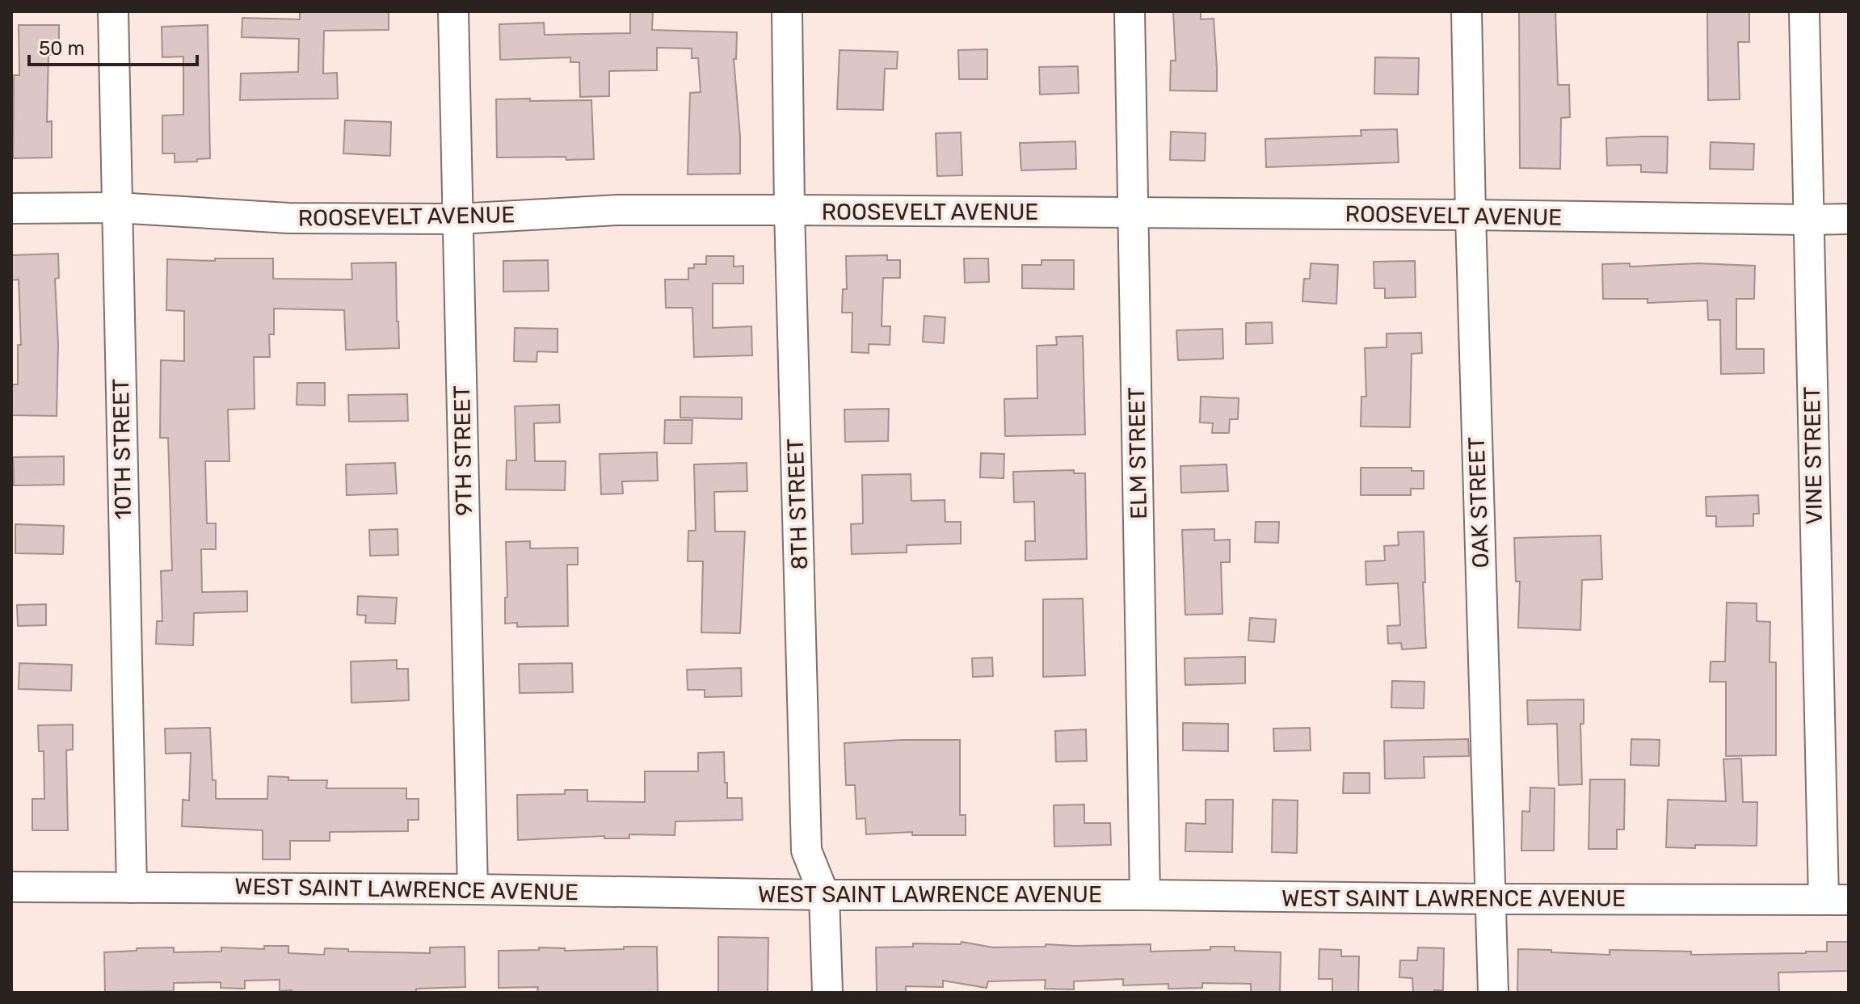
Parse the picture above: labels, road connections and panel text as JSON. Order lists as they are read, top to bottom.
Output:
{
  "streets": {
    "street": [
      "ROOSEVELT AVENUE",
      "10TH STREET",
      "9TH STREET",
      "ELM STREET",
      "VINE STREET",
      "OAK STREET",
      "8TH STREET",
      "WEST SAINT LAWRENCE AVENUE"
    ]
  },
  "crossings": [
    ["ROOSEVELT AVENUE", "10TH STREET"],
    ["ROOSEVELT AVENUE", "9TH STREET"],
    ["ROOSEVELT AVENUE", "ELM STREET"],
    ["ROOSEVELT AVENUE", "VINE STREET"],
    ["ROOSEVELT AVENUE", "OAK STREET"],
    ["ROOSEVELT AVENUE", "8TH STREET"],
    ["10TH STREET", "WEST SAINT LAWRENCE AVENUE"],
    ["9TH STREET", "WEST SAINT LAWRENCE AVENUE"],
    ["ELM STREET", "WEST SAINT LAWRENCE AVENUE"],
    ["VINE STREET", "WEST SAINT LAWRENCE AVENUE"],
    ["OAK STREET", "WEST SAINT LAWRENCE AVENUE"],
    ["8TH STREET", "WEST SAINT LAWRENCE AVENUE"]
  ],
  "scale_bar": "50 m"
}
